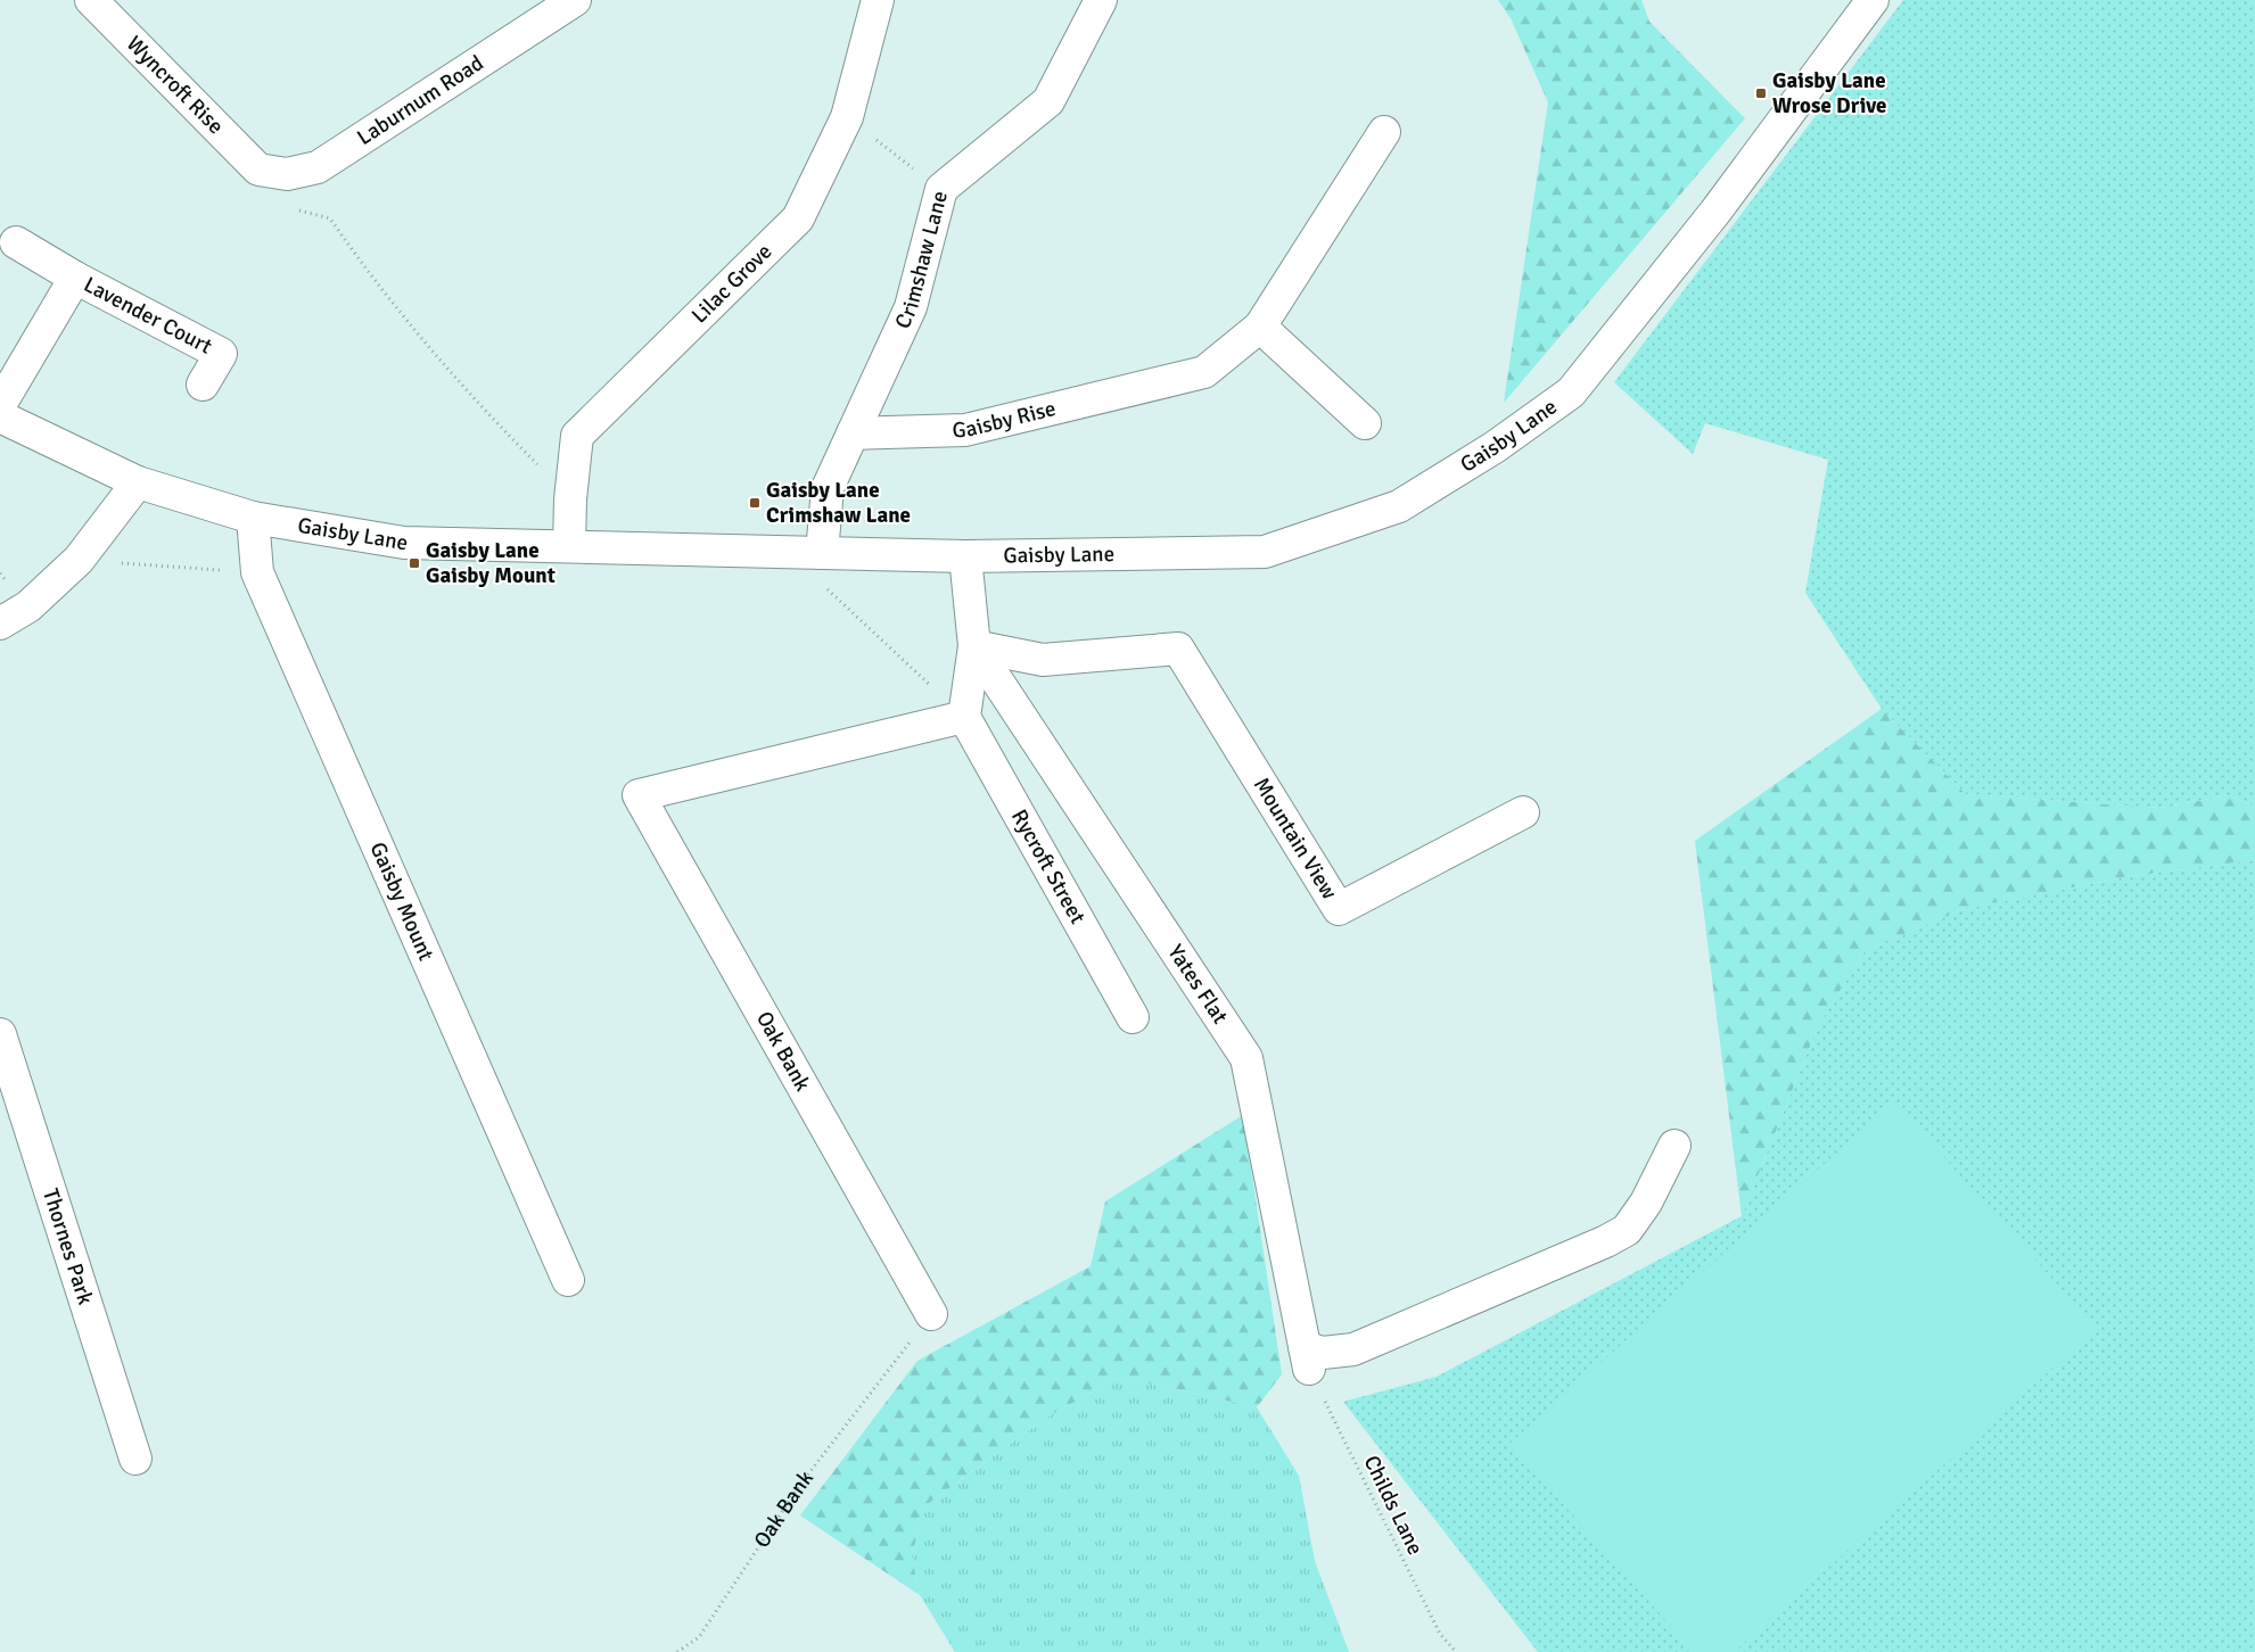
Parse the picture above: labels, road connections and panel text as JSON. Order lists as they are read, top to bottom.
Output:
{
  "streets": {
    "street": [
      "Wyncroft Rise",
      "Laburnum Road",
      "Crimshaw Lane",
      "Lilac Grove",
      "Lavender Court",
      "Gaisby Rise",
      "Gaisby Lane",
      "Mountain View",
      "Rycroft Street",
      "Gaisby Mount",
      "Yates Flat",
      "Oak Bank",
      "Thornes Park"
    ],
    "path": ["Childs Lane"]
  },
  "crossings": [
    ["Wyncroft Rise", "Laburnum Road"],
    ["Crimshaw Lane", "Gaisby Rise"],
    ["Lilac Grove", "Gaisby Lane"],
    ["Gaisby Lane", "Gaisby Mount"],
    ["Mountain View", "Yates Flat"],
    ["Rycroft Street", "Oak Bank"],
    ["Yates Flat", "Childs Lane"]
  ],
  "places": {
    "transit": ["Gaisby Lane Wrose Drive", "Gaisby Lane Crimshaw Lane", "Gaisby Lane Gaisby Mount"]
  }
}
